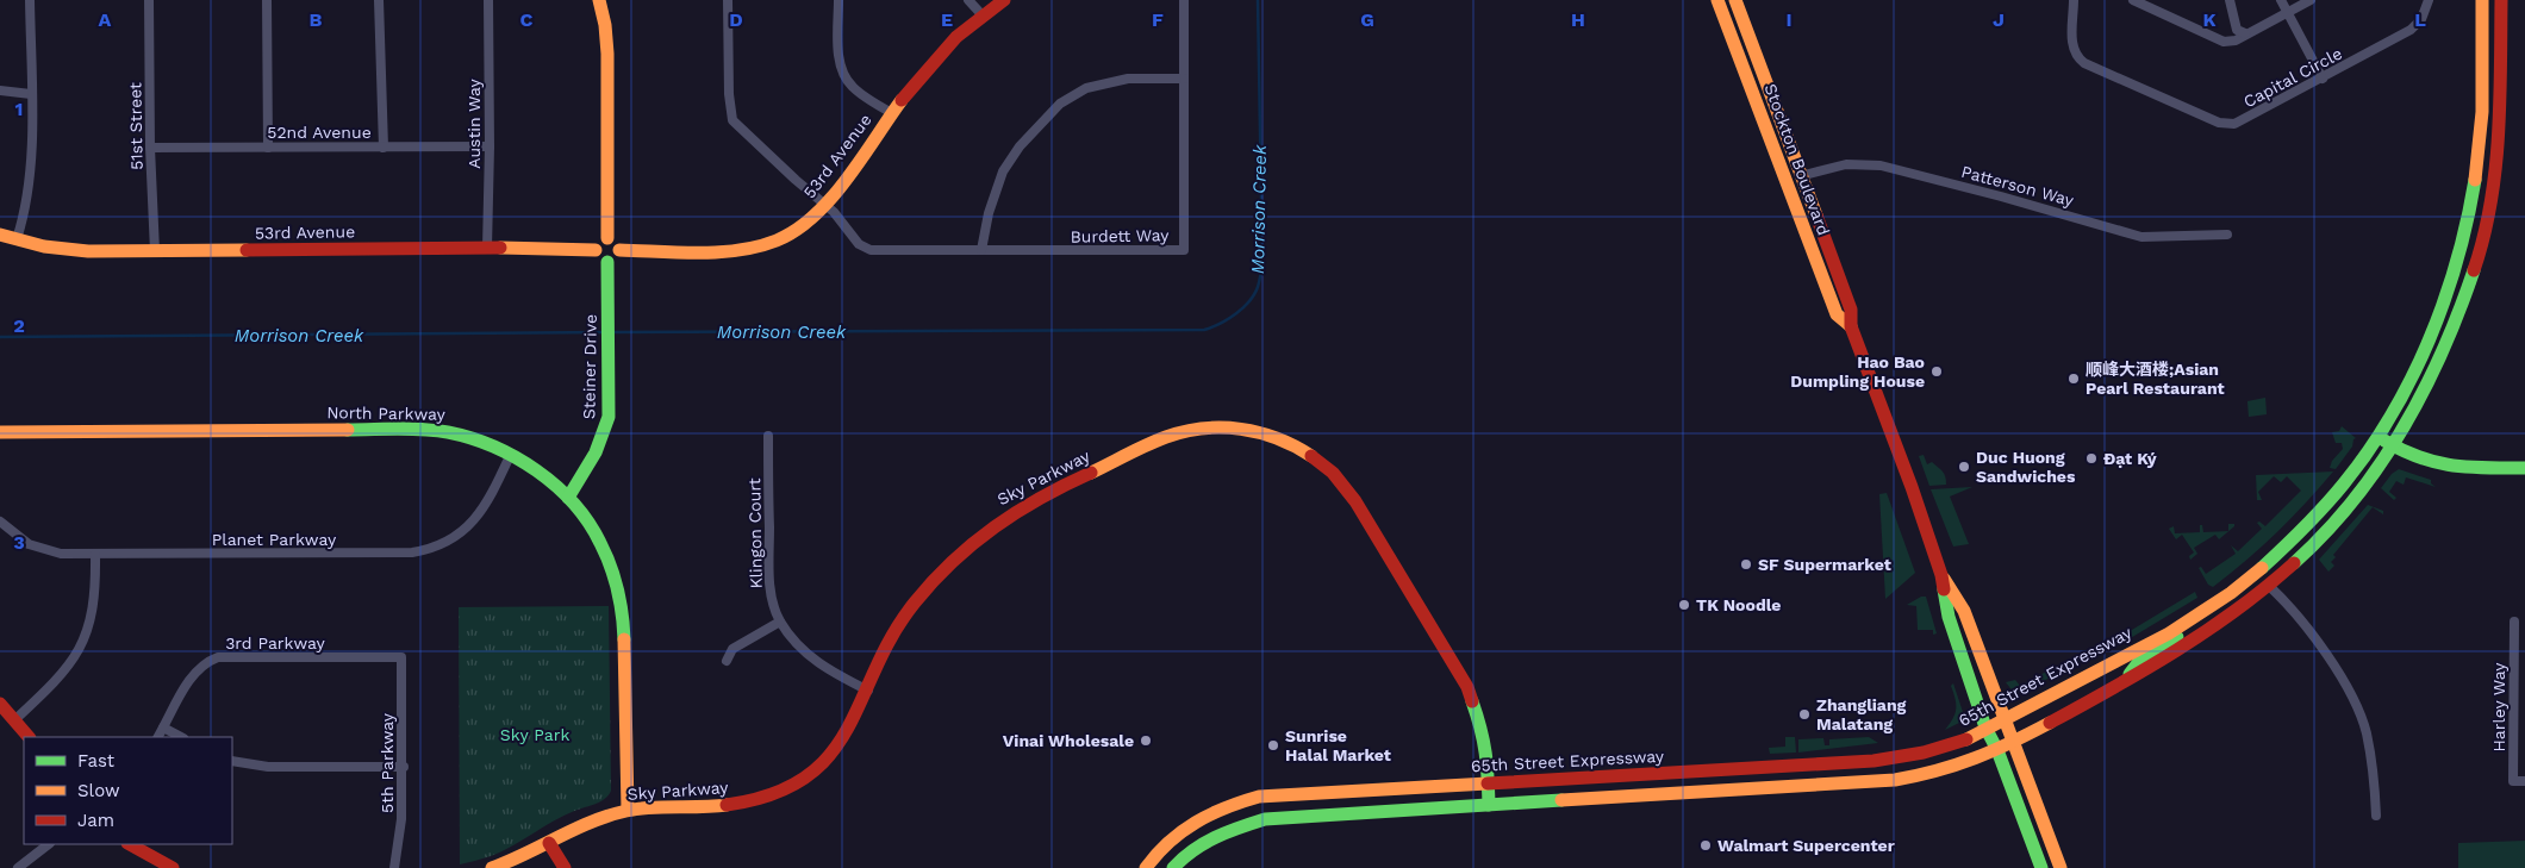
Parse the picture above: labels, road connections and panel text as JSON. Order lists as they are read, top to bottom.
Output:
{
  "streets": {
    "main road": [
      "53rd Avenue",
      "Stockton Boulevard",
      "Steiner Drive",
      "North Parkway",
      "Sky Parkway",
      "65th Street Expressway"
    ],
    "street": [
      "Capital Circle",
      "Austin Way",
      "51st Street",
      "52nd Avenue",
      "Patterson Way",
      "Burdett Way",
      "Klingon Court",
      "Planet Parkway",
      "3rd Parkway",
      "Harley Way",
      "5th Parkway"
    ]
  },
  "crossings": [
    ["Austin Way", "52nd Avenue"],
    ["Austin Way", "53rd Avenue"],
    ["51st Street", "52nd Avenue"],
    ["51st Street", "53rd Avenue"],
    ["53rd Avenue", "Burdett Way"],
    ["53rd Avenue", "Steiner Drive"],
    ["Stockton Boulevard", "Patterson Way"],
    ["Stockton Boulevard", "65th Street Expressway"],
    ["Steiner Drive", "North Parkway"],
    ["North Parkway", "Sky Parkway"],
    ["North Parkway", "Planet Parkway"],
    ["Sky Parkway", "Klingon Court"],
    ["Sky Parkway", "65th Street Expressway"],
    ["3rd Parkway", "5th Parkway"]
  ],
  "water": ["Morrison Creek"],
  "parks": ["Sky Park"],
  "places": [
    "Hao Bao Dumpling House",
    "顺峰大酒楼;Asian Pearl Restaurant",
    "Đạt Ký",
    "Duc Huong Sandwiches",
    "SF Supermarket",
    "TK Noodle",
    "Zhangliang Malatang",
    "Vinai Wholesale",
    "Sunrise Halal Market",
    "Walmart Supercenter"
  ],
  "legend": ["Fast", "Slow", "Jam"],
  "grid": {
    "columns": [
      "A",
      "B",
      "C",
      "D",
      "E",
      "F",
      "G",
      "H",
      "I",
      "J",
      "K",
      "L"
    ],
    "rows": ["1", "2", "3"]
  }
}
